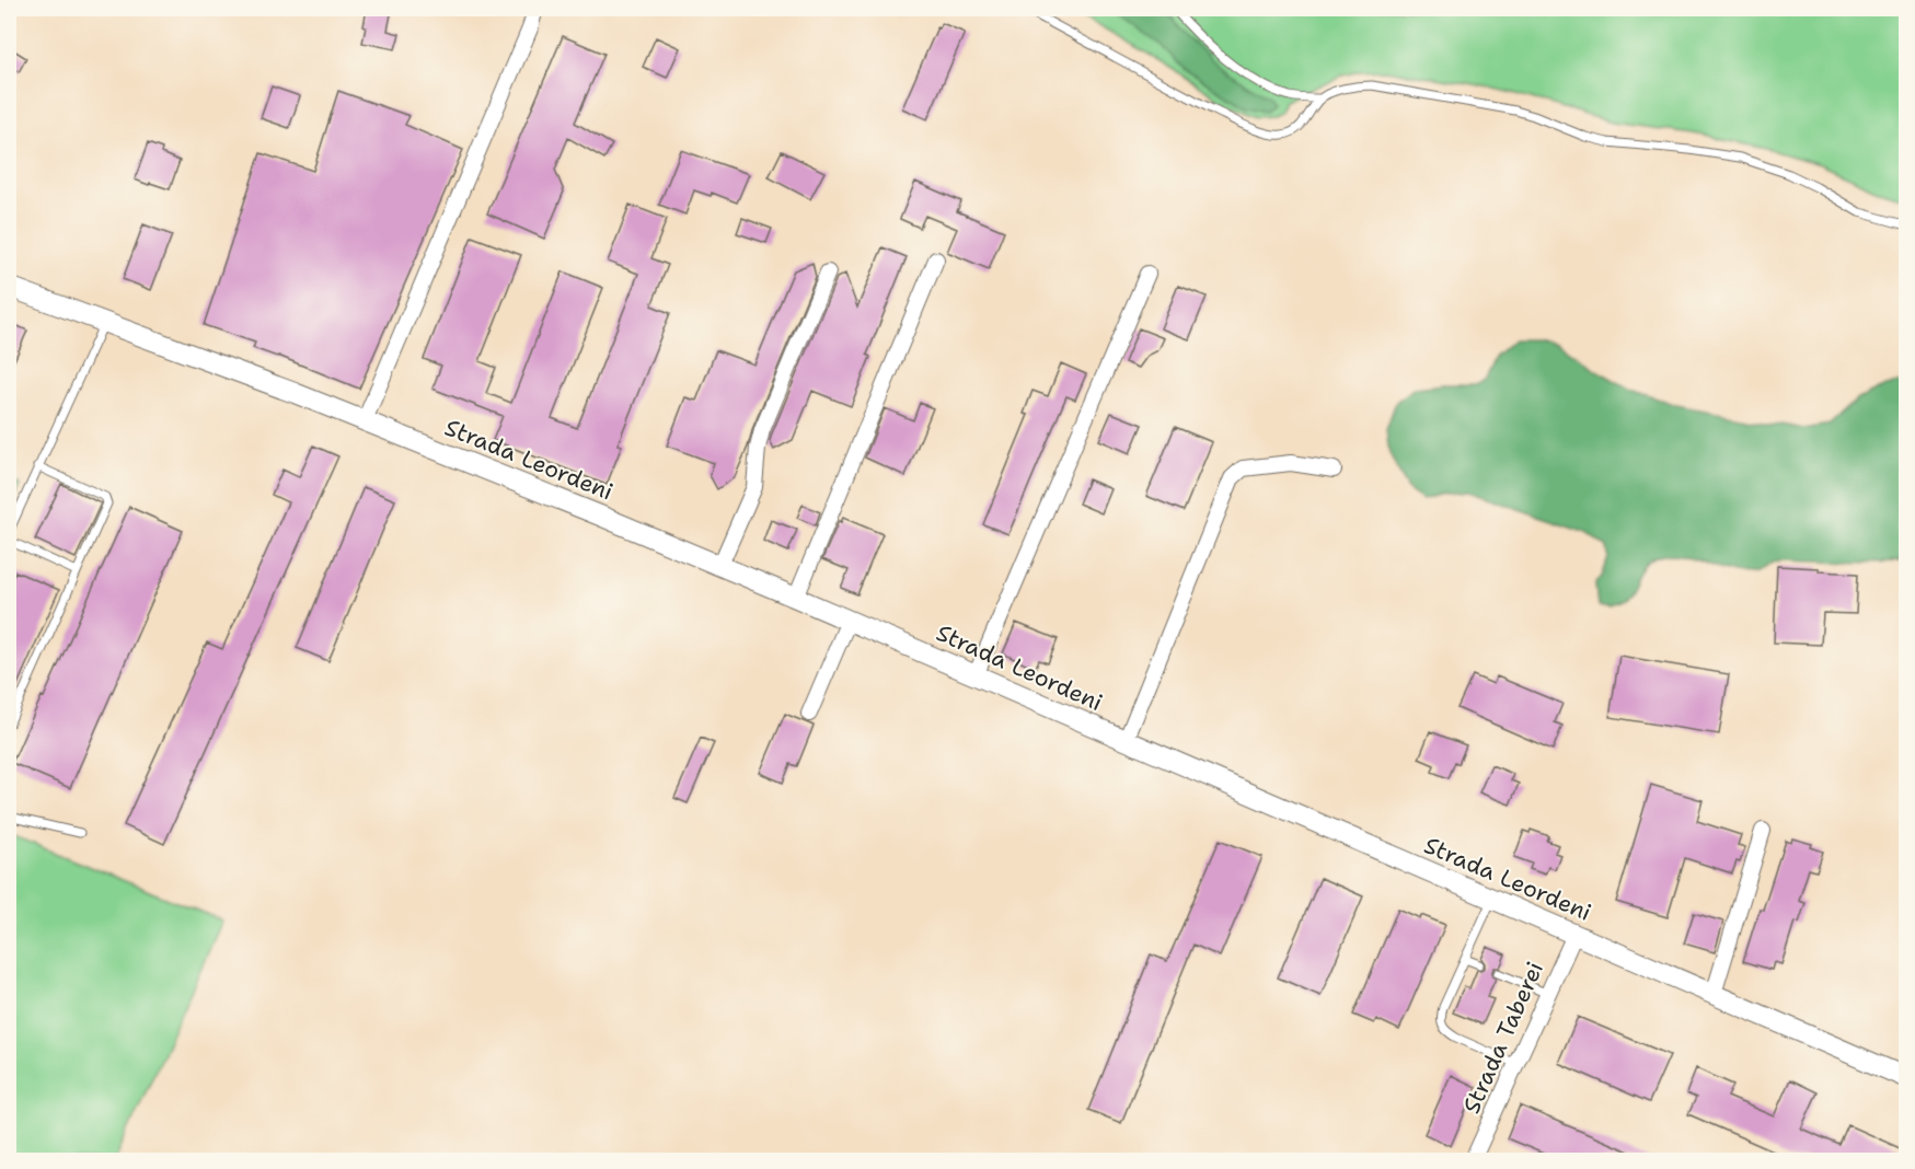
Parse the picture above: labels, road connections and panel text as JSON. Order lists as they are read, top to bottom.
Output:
{
  "streets": {
    "main road": ["Strada Leordeni"],
    "street": ["Strada Taberei"]
  },
  "crossings": [
    ["Strada Leordeni", "Strada Taberei"]
  ]
}
